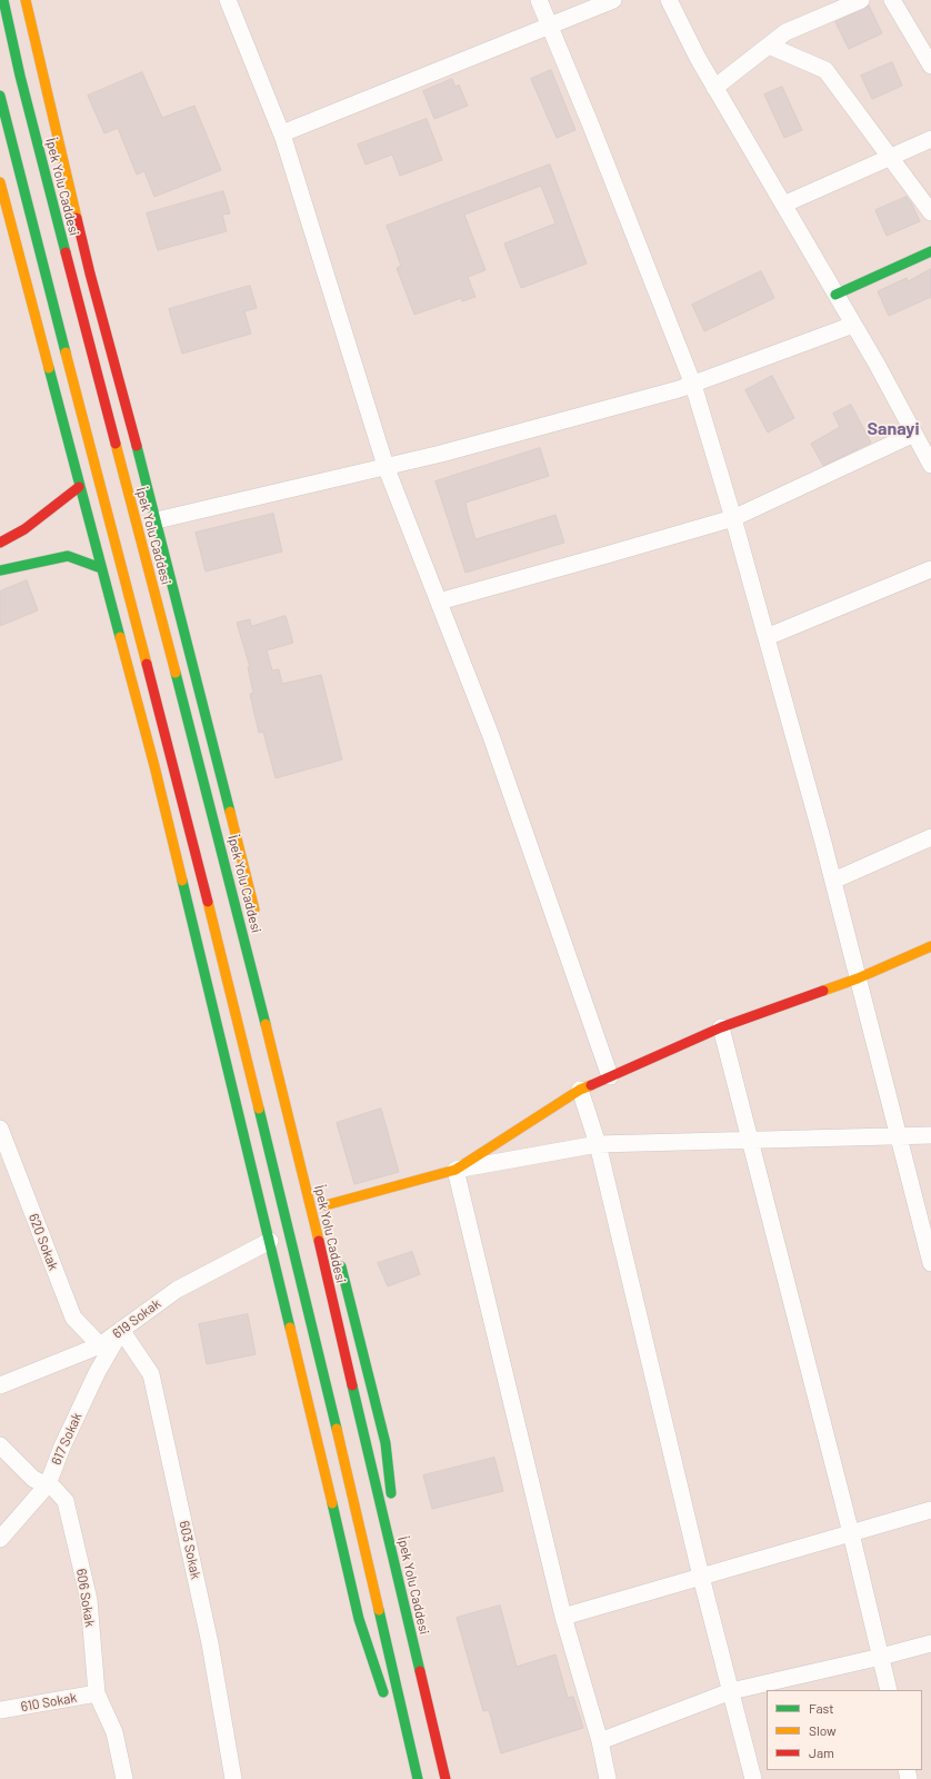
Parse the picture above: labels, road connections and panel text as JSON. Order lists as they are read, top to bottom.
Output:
{
  "streets": {
    "main road": ["İpek Yolu Caddesi"],
    "street": [
      "620 Sokak",
      "619 Sokak",
      "617 Sokak",
      "603 Sokak",
      "606 Sokak",
      "610 Sokak"
    ]
  },
  "crossings": [
    ["620 Sokak", "619 Sokak"],
    ["619 Sokak", "617 Sokak"],
    ["619 Sokak", "603 Sokak"],
    ["617 Sokak", "603 Sokak"],
    ["617 Sokak", "606 Sokak"],
    ["606 Sokak", "610 Sokak"]
  ],
  "districts": ["Sanayi"],
  "legend": ["Fast", "Slow", "Jam"]
}
